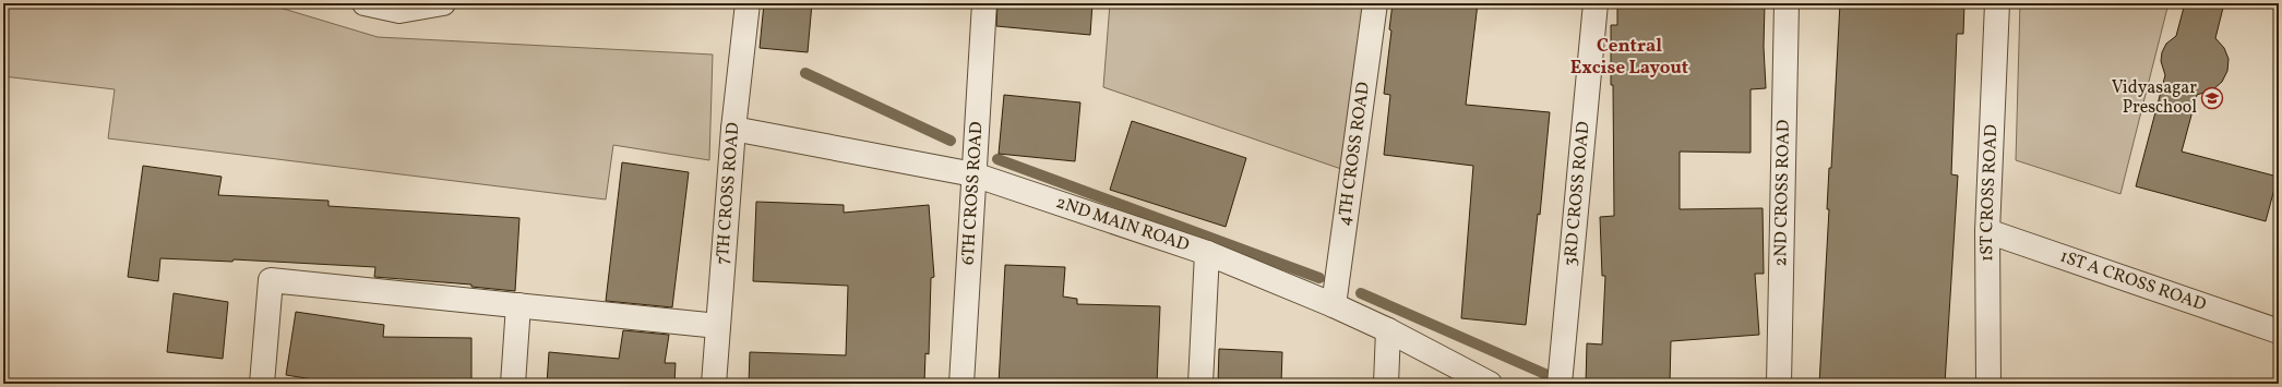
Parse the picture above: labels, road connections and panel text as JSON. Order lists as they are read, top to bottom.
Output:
{
  "streets": {
    "street": [
      "4TH CROSS ROAD",
      "7TH CROSS ROAD",
      "6TH CROSS ROAD",
      "3RD CROSS ROAD",
      "1ST CROSS ROAD",
      "2ND CROSS ROAD",
      "2ND MAIN ROAD",
      "1ST A CROSS ROAD"
    ]
  },
  "crossings": [
    ["4TH CROSS ROAD", "2ND MAIN ROAD"],
    ["7TH CROSS ROAD", "2ND MAIN ROAD"],
    ["6TH CROSS ROAD", "2ND MAIN ROAD"],
    ["1ST CROSS ROAD", "1ST A CROSS ROAD"]
  ],
  "districts": ["Central Excise Layout"],
  "places": {
    "school or university": ["Vidyasagar Preschool"]
  }
}
